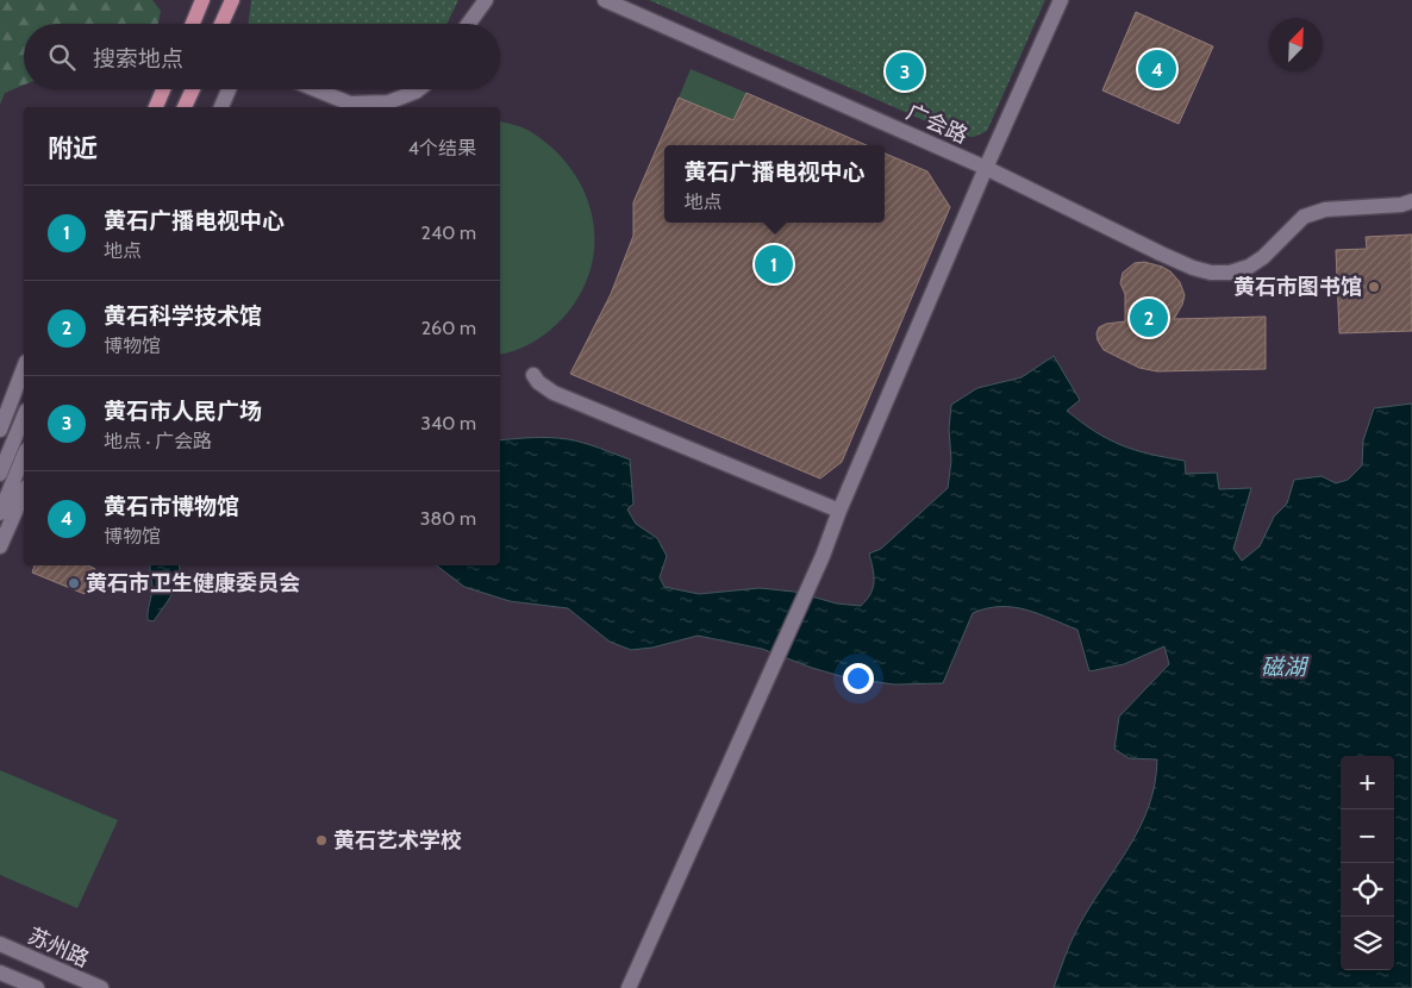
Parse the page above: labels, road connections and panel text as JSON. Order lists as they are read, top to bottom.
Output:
{
  "streets": {
    "street": ["广会路", "苏州路"]
  },
  "water": ["磁湖"],
  "places": ["黄石市图书馆", "黄石市卫生健康委员会", "黄石艺术学校"],
  "north": "top right",
  "page": {
    "search": "搜索地点",
    "pins": [
      "4",
      "3",
      "1",
      "2"
    ],
    "heading": ["附近", "4个结果"],
    "popup": ["黄石广播电视中心", "地点"],
    "list": [
      {
        "mark": "1",
        "name": "黄石广播电视中心",
        "note": "地点",
        "value": "240 m"
      },
      {
        "mark": "2",
        "name": "黄石科学技术馆",
        "note": "博物馆",
        "value": "260 m"
      },
      {
        "mark": "3",
        "name": "黄石市人民广场",
        "note": "地点 · 广会路",
        "value": "340 m"
      },
      {
        "mark": "4",
        "name": "黄石市博物馆",
        "note": "博物馆",
        "value": "380 m"
      }
    ],
    "map_buttons": ["+", "−"]
  }
}
